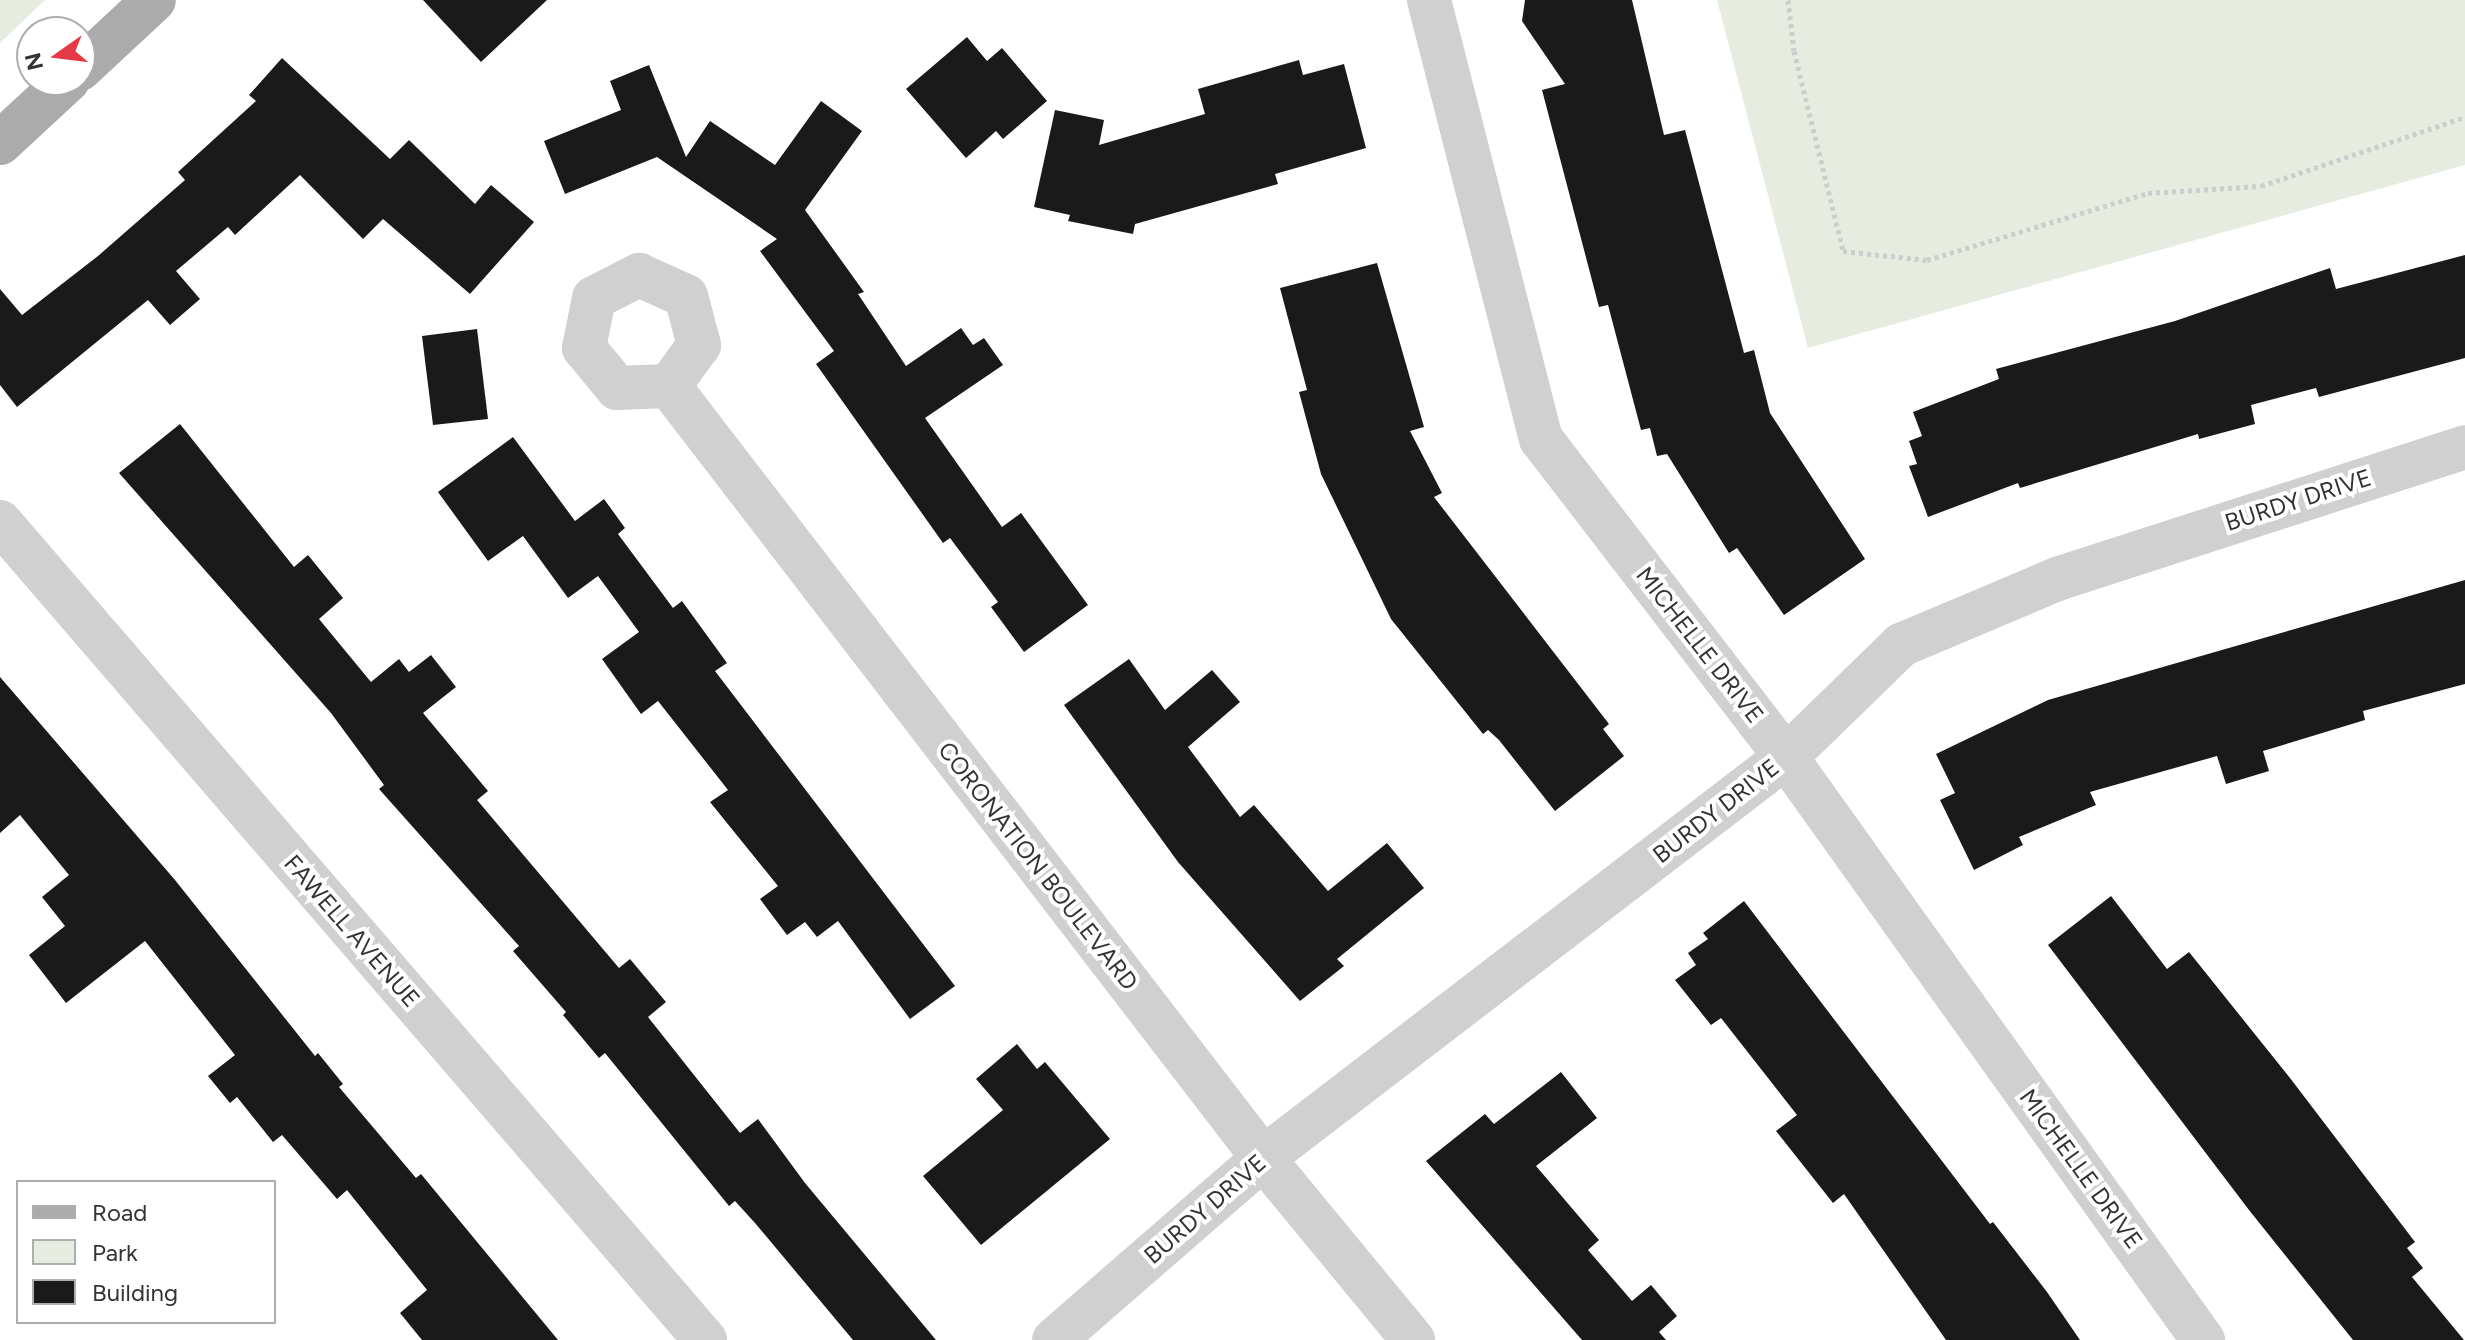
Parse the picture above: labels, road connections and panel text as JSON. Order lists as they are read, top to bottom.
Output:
{
  "streets": {
    "street": [
      "BURDY DRIVE",
      "MICHELLE DRIVE",
      "CORONATION BOULEVARD",
      "FAWELL AVENUE"
    ]
  },
  "crossings": [
    ["BURDY DRIVE", "MICHELLE DRIVE"],
    ["BURDY DRIVE", "CORONATION BOULEVARD"]
  ],
  "legend": ["Road", "Park", "Building"],
  "north": "left"
}
